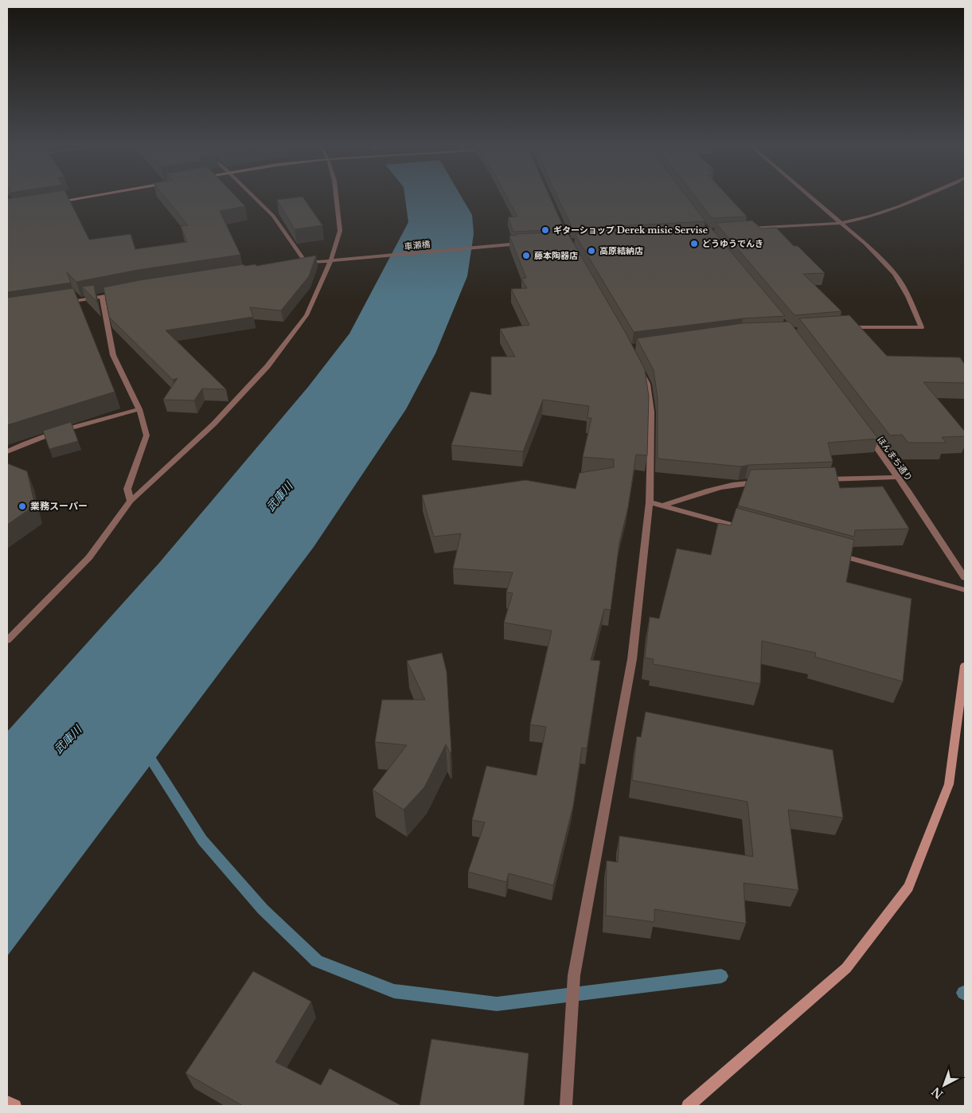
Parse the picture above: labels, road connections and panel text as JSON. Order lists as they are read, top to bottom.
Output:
{
  "streets": {
    "street": ["車瀬橋", "ほんまち通り"]
  },
  "water": ["武庫川"],
  "places": [
    "ギターショップ Derek misic Servise",
    "どうゆうでんき",
    "高原結納店",
    "藤本陶器店",
    "業務スーパー"
  ],
  "north": "bottom left"
}
